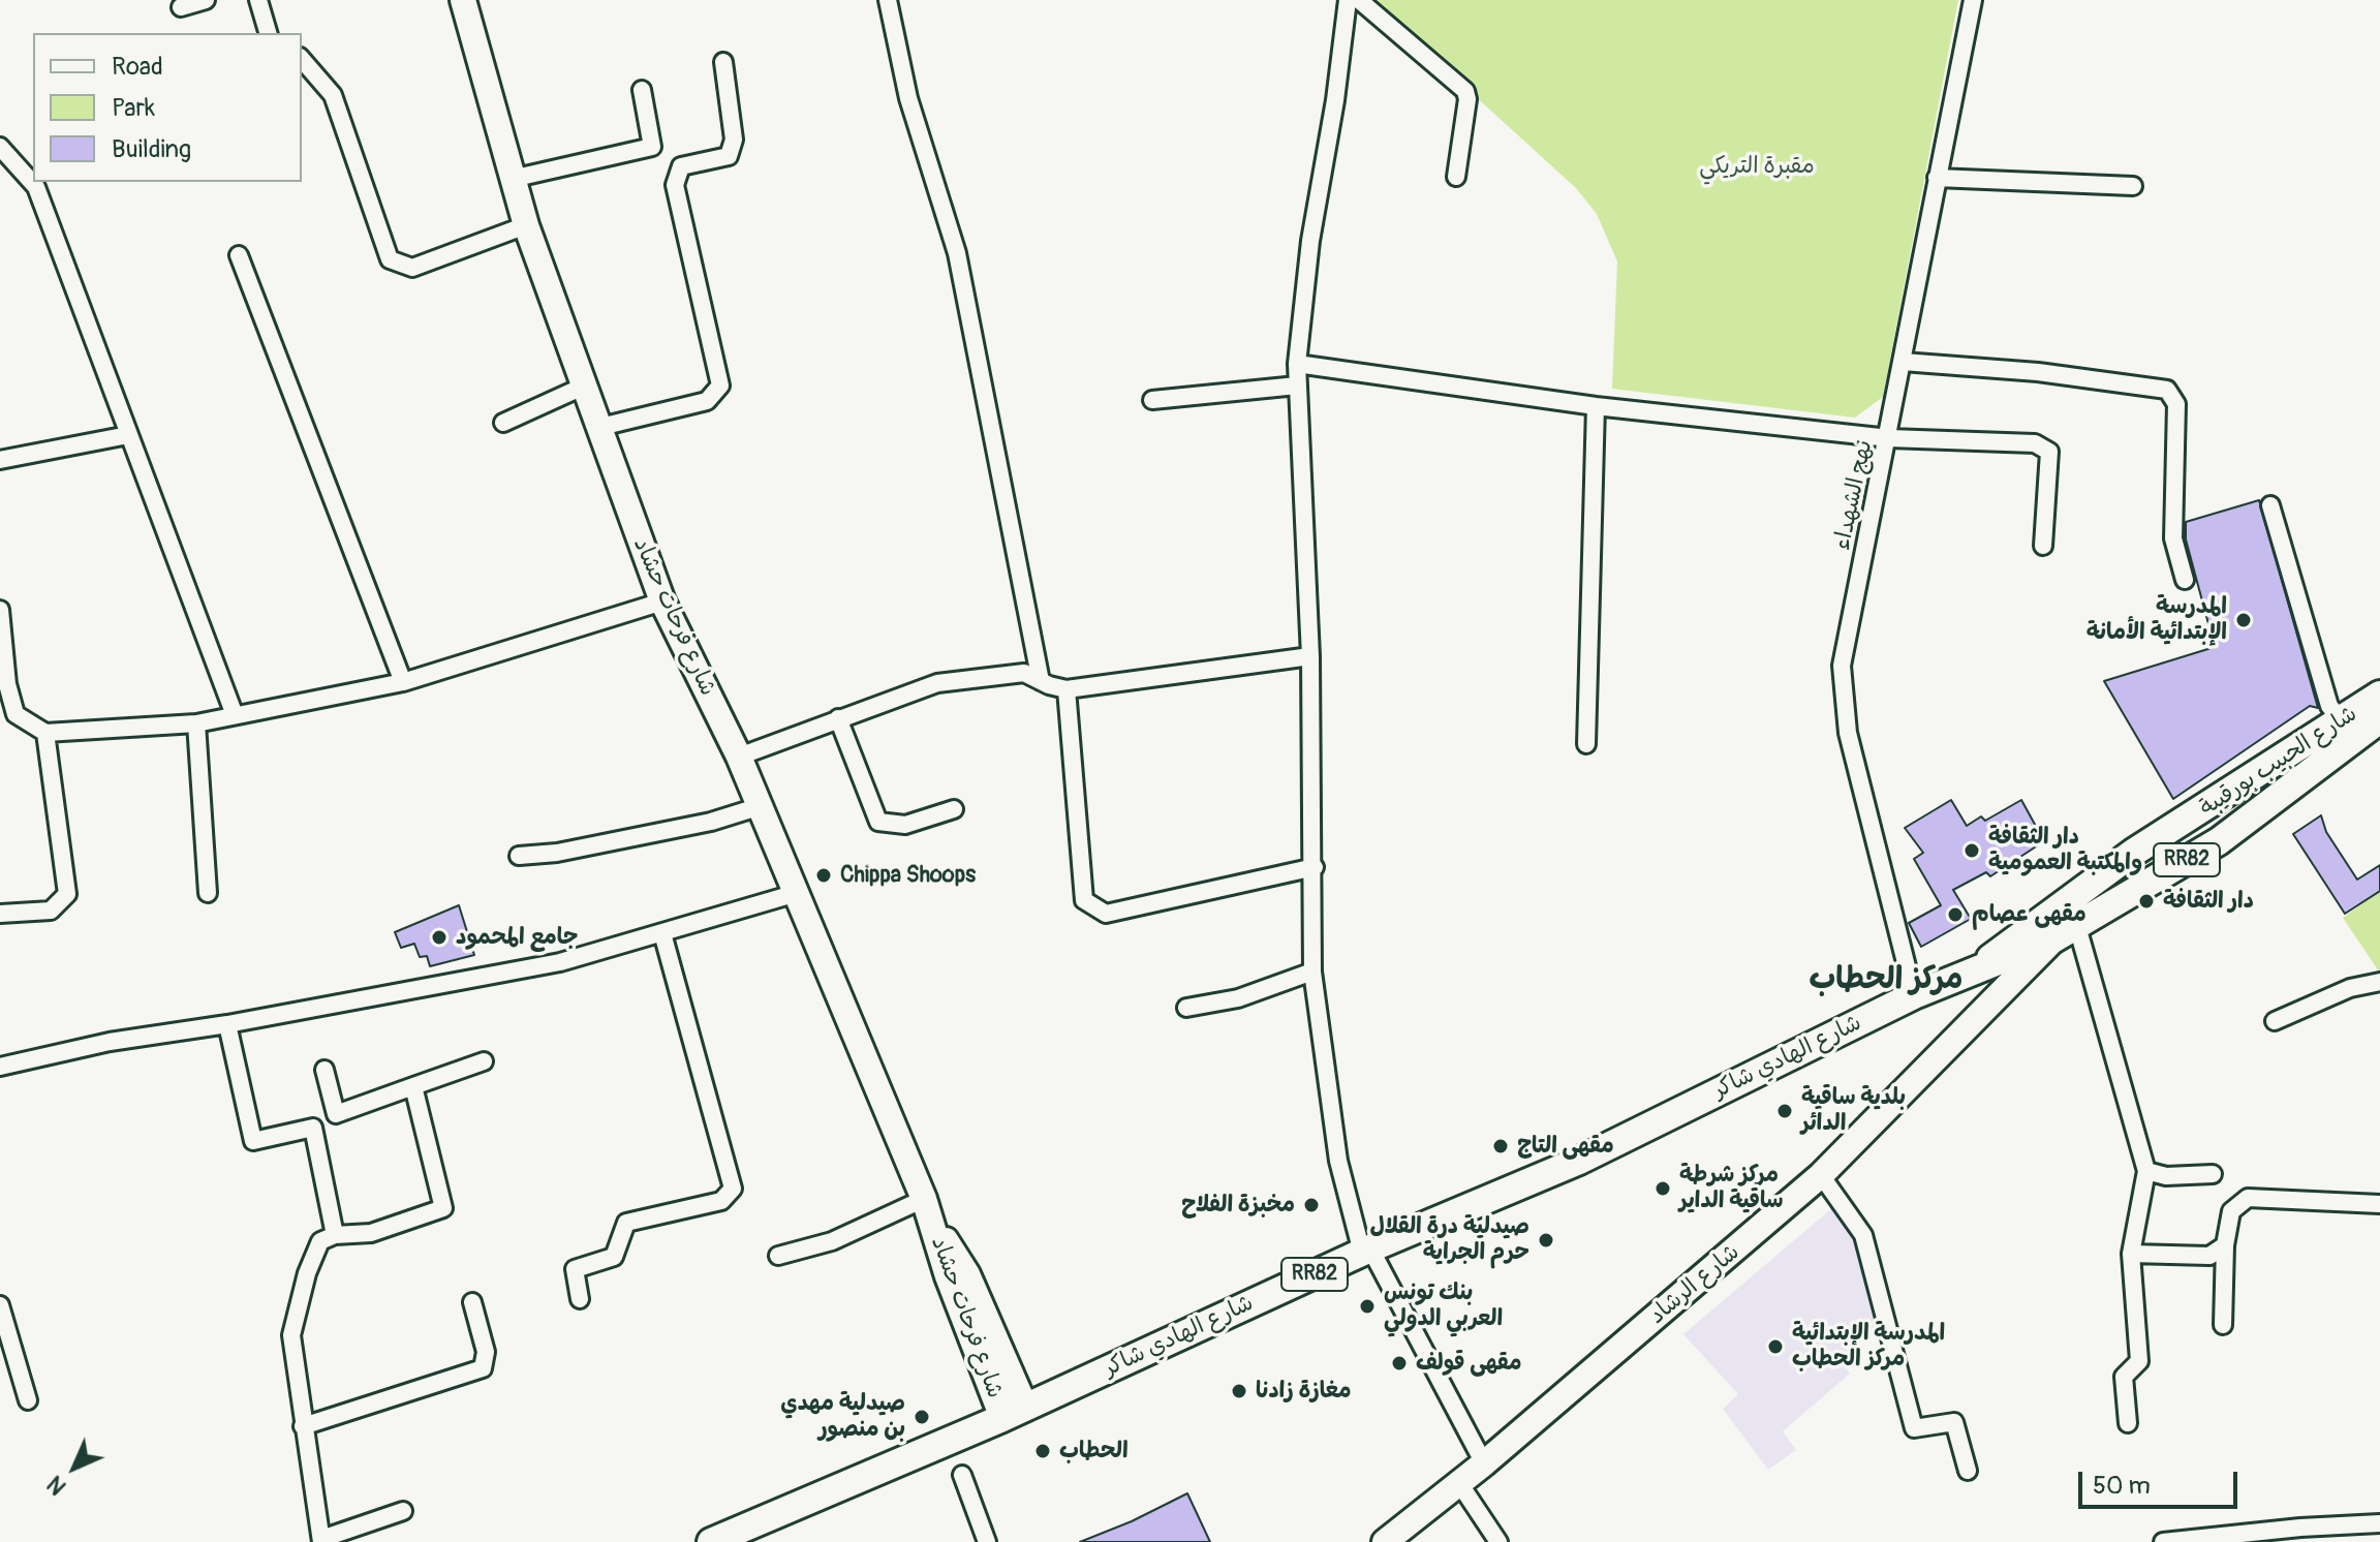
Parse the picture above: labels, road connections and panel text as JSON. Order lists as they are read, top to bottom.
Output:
{
  "streets": {
    "main road": ["شارع الحبيب بورقيبة", "RR82", "شارع الهادي شاكر"],
    "street": ["نهج الشهداء", "شارع فرحات حشاد", "شارع الرشاد"]
  },
  "crossings": [
    ["نهج الشهداء", "شارع الحبيب بورقيبة"],
    ["نهج الشهداء", "شارع الهادي شاكر"],
    ["شارع فرحات حشاد", "شارع الهادي شاكر"],
    ["شارع الحبيب بورقيبة", "شارع الهادي شاكر"],
    ["شارع الحبيب بورقيبة", "شارع الرشاد"]
  ],
  "districts": ["مركز الحطاب"],
  "parks": ["مقبرة التريكي"],
  "places": [
    "المدرسة الإبتدائية الأمانة",
    "دار الثقافة والمكتبة العمومية",
    "Chippa Shoops",
    "دار الثقافة",
    "مقهى عصام",
    "جامع المحمود",
    "بلدية ساقية الدائر",
    "مقهى التاج",
    "مركز شرطة ساقية الداير",
    "مخبزة الفلاح",
    "صيدلية درة القلال حرم الجراية",
    "بنك تونس العربي الدولي",
    "المدرسة الإبتدائية مركز الحطاب",
    "مقهى قولف",
    "مغازة زادنا",
    "صيدلية مهدي بن منصور",
    "الحطاب"
  ],
  "legend": ["Road", "Park", "Building"],
  "scale_bar": "50 m",
  "north": "bottom left"
}
